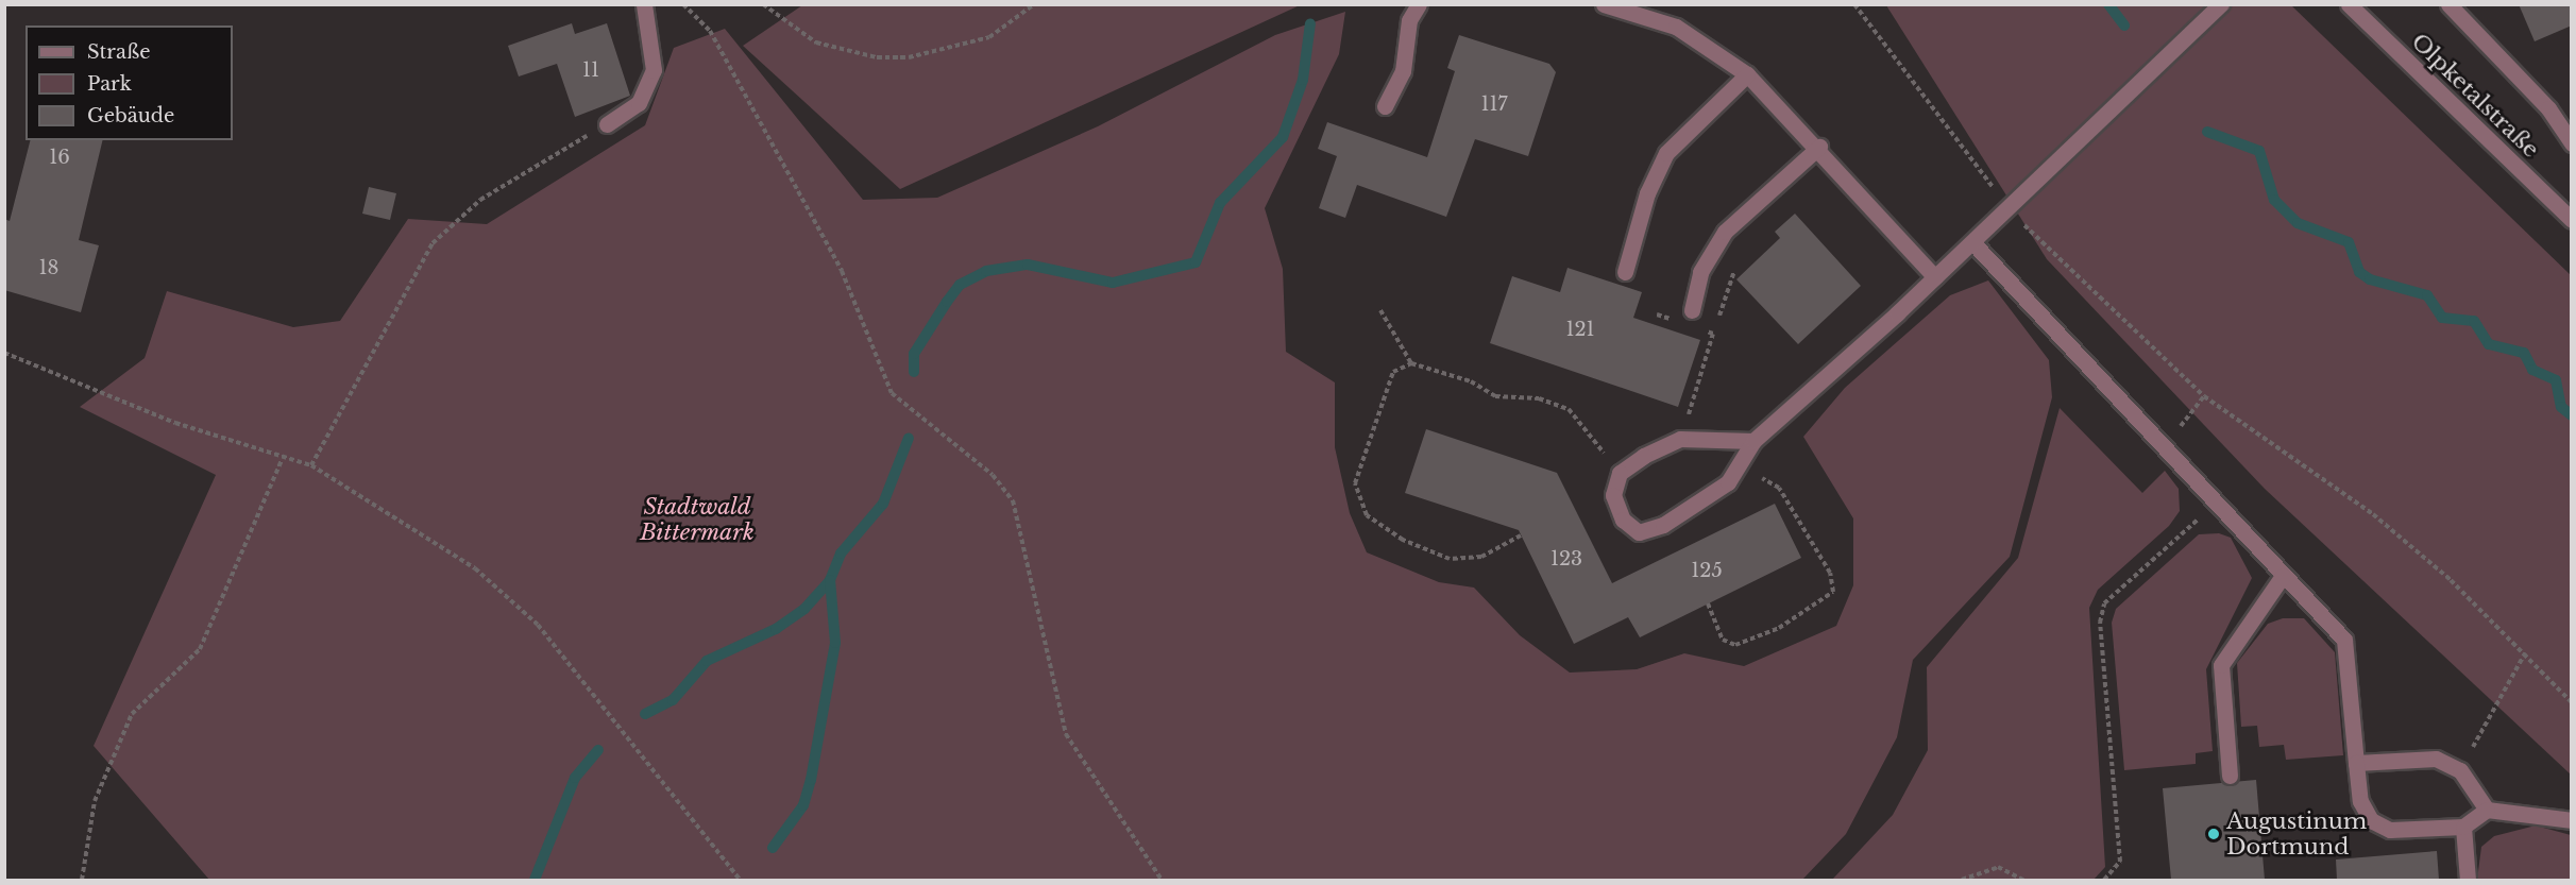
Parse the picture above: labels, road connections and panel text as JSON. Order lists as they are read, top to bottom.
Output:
{
  "streets": {
    "street": ["Olpketalstraße"]
  },
  "parks": ["Stadtwald Bittermark"],
  "places": ["Augustinum Dortmund"],
  "house_numbers": [
    "11",
    "117",
    "16",
    "18",
    "121",
    "123",
    "125"
  ],
  "legend": ["Straße", "Park", "Gebäude"]
}
